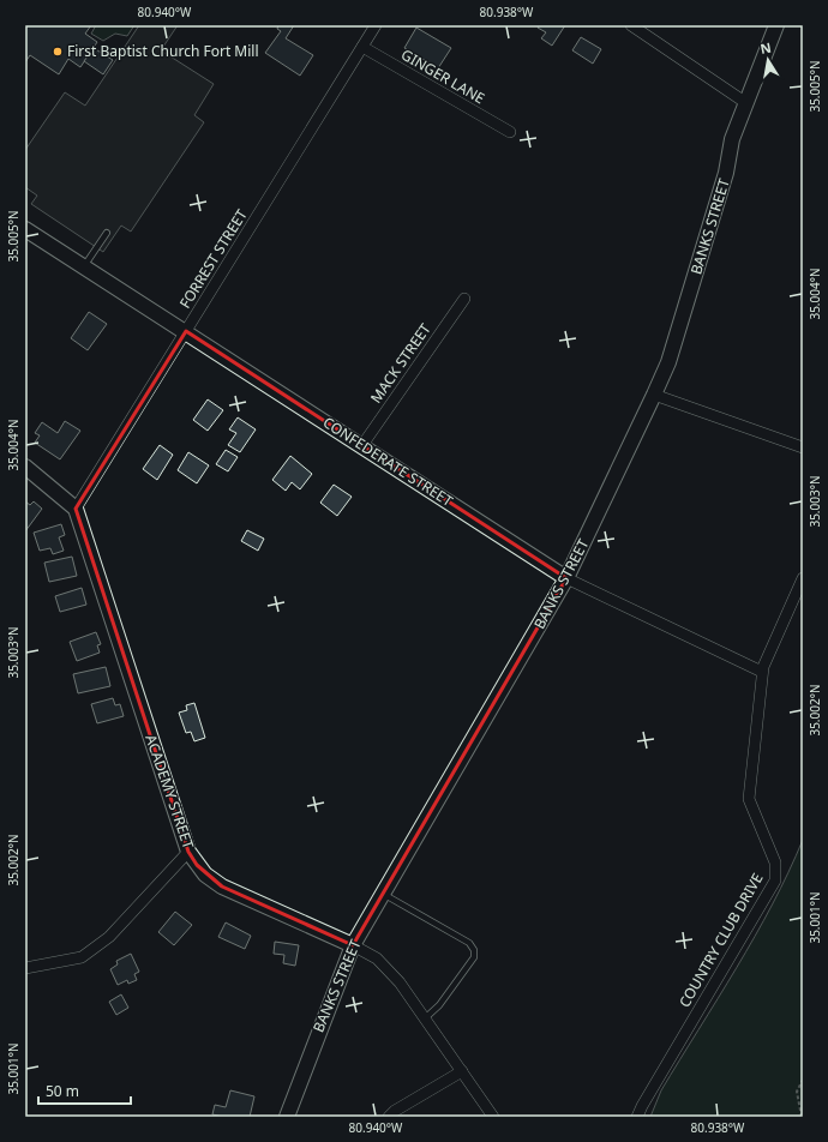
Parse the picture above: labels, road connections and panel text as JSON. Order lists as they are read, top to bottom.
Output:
{
  "streets": {
    "street": [
      "GINGER LANE",
      "BANKS STREET",
      "FORREST STREET",
      "MACK STREET",
      "CONFEDERATE STREET",
      "ACADEMY STREET",
      "COUNTRY CLUB DRIVE"
    ]
  },
  "crossings": [
    ["GINGER LANE", "FORREST STREET"],
    ["BANKS STREET", "CONFEDERATE STREET"],
    ["BANKS STREET", "ACADEMY STREET"],
    ["FORREST STREET", "CONFEDERATE STREET"],
    ["FORREST STREET", "ACADEMY STREET"],
    ["MACK STREET", "CONFEDERATE STREET"],
    ["CONFEDERATE STREET", "COUNTRY CLUB DRIVE"]
  ],
  "places": ["First Baptist Church Fort Mill"],
  "scale_bar": "50 m",
  "north": "top",
  "coordinates": [
    "80.940°W",
    "80.938°W",
    "35.005°N",
    "35.004°N",
    "35.003°N",
    "35.002°N",
    "35.001°N"
  ]
}
